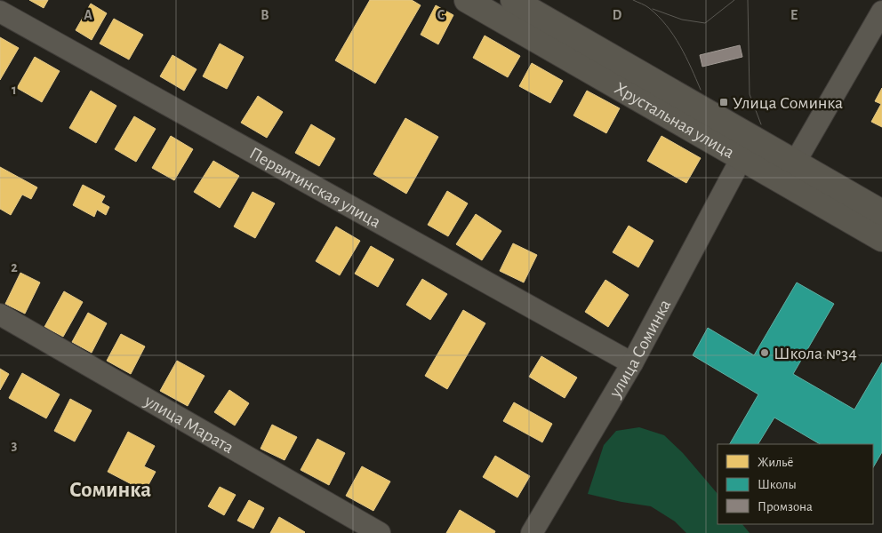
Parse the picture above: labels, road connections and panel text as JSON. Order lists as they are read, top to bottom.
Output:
{
  "streets": {
    "main road": ["Хрустальная улица"],
    "street": ["Первитинская улица", "улица Соминка", "улица Марата"]
  },
  "crossings": [
    ["Хрустальная улица", "улица Соминка"],
    ["Первитинская улица", "улица Соминка"]
  ],
  "districts": ["Соминка"],
  "places": {
    "transit": ["Улица Соминка"],
    "other": ["Школа №34"]
  },
  "legend": ["Жильё", "Школы", "Промзона"],
  "grid": {
    "columns": [
      "A",
      "B",
      "C",
      "D",
      "E"
    ],
    "rows": ["1", "2", "3"]
  }
}
